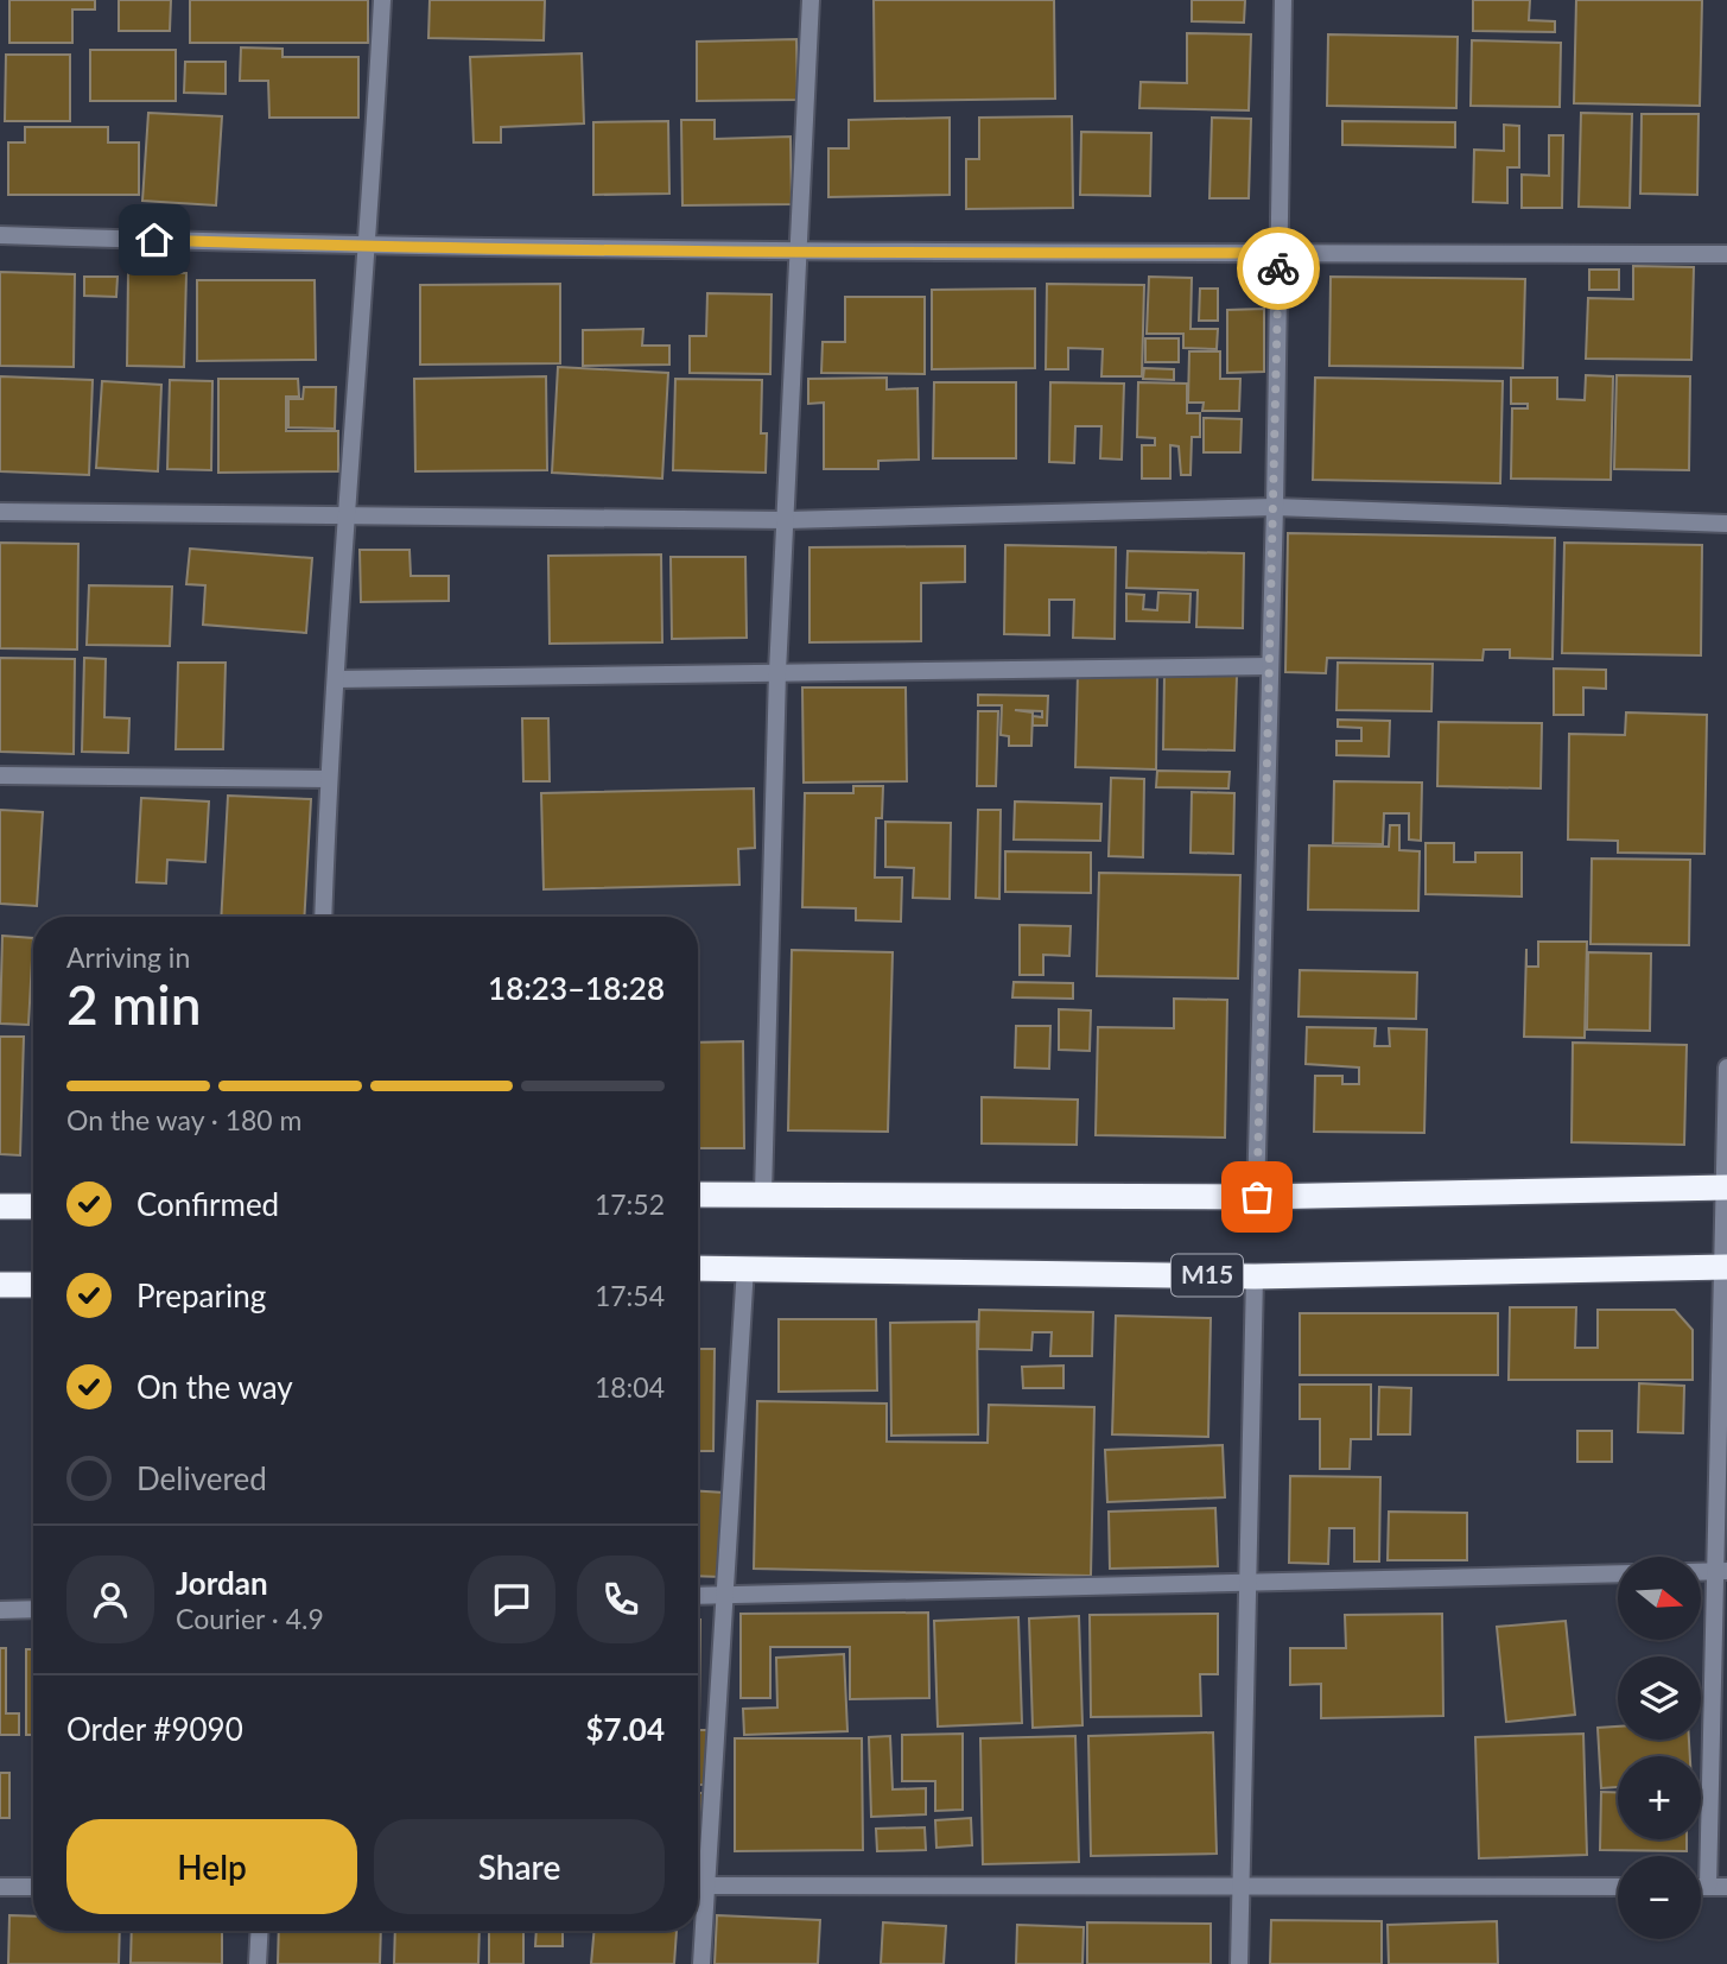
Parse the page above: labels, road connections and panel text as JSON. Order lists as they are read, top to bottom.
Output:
{
  "streets": {
    "highway": ["M15"]
  },
  "north": "right",
  "page": {
    "heading": ["2 min", "Arriving in", "18:23–18:28"],
    "panel": [
      "Jordan",
      "Courier · 4.9",
      "Order #9090",
      "$7.04"
    ],
    "bar": "On the way · 180 m",
    "list": [
      ["Confirmed", "17:52"],
      ["Preparing", "17:54"],
      ["On the way", "18:04"],
      "Delivered"
    ],
    "map_buttons": ["+", "−"],
    "buttons": ["Help", "Share"]
  }
}
